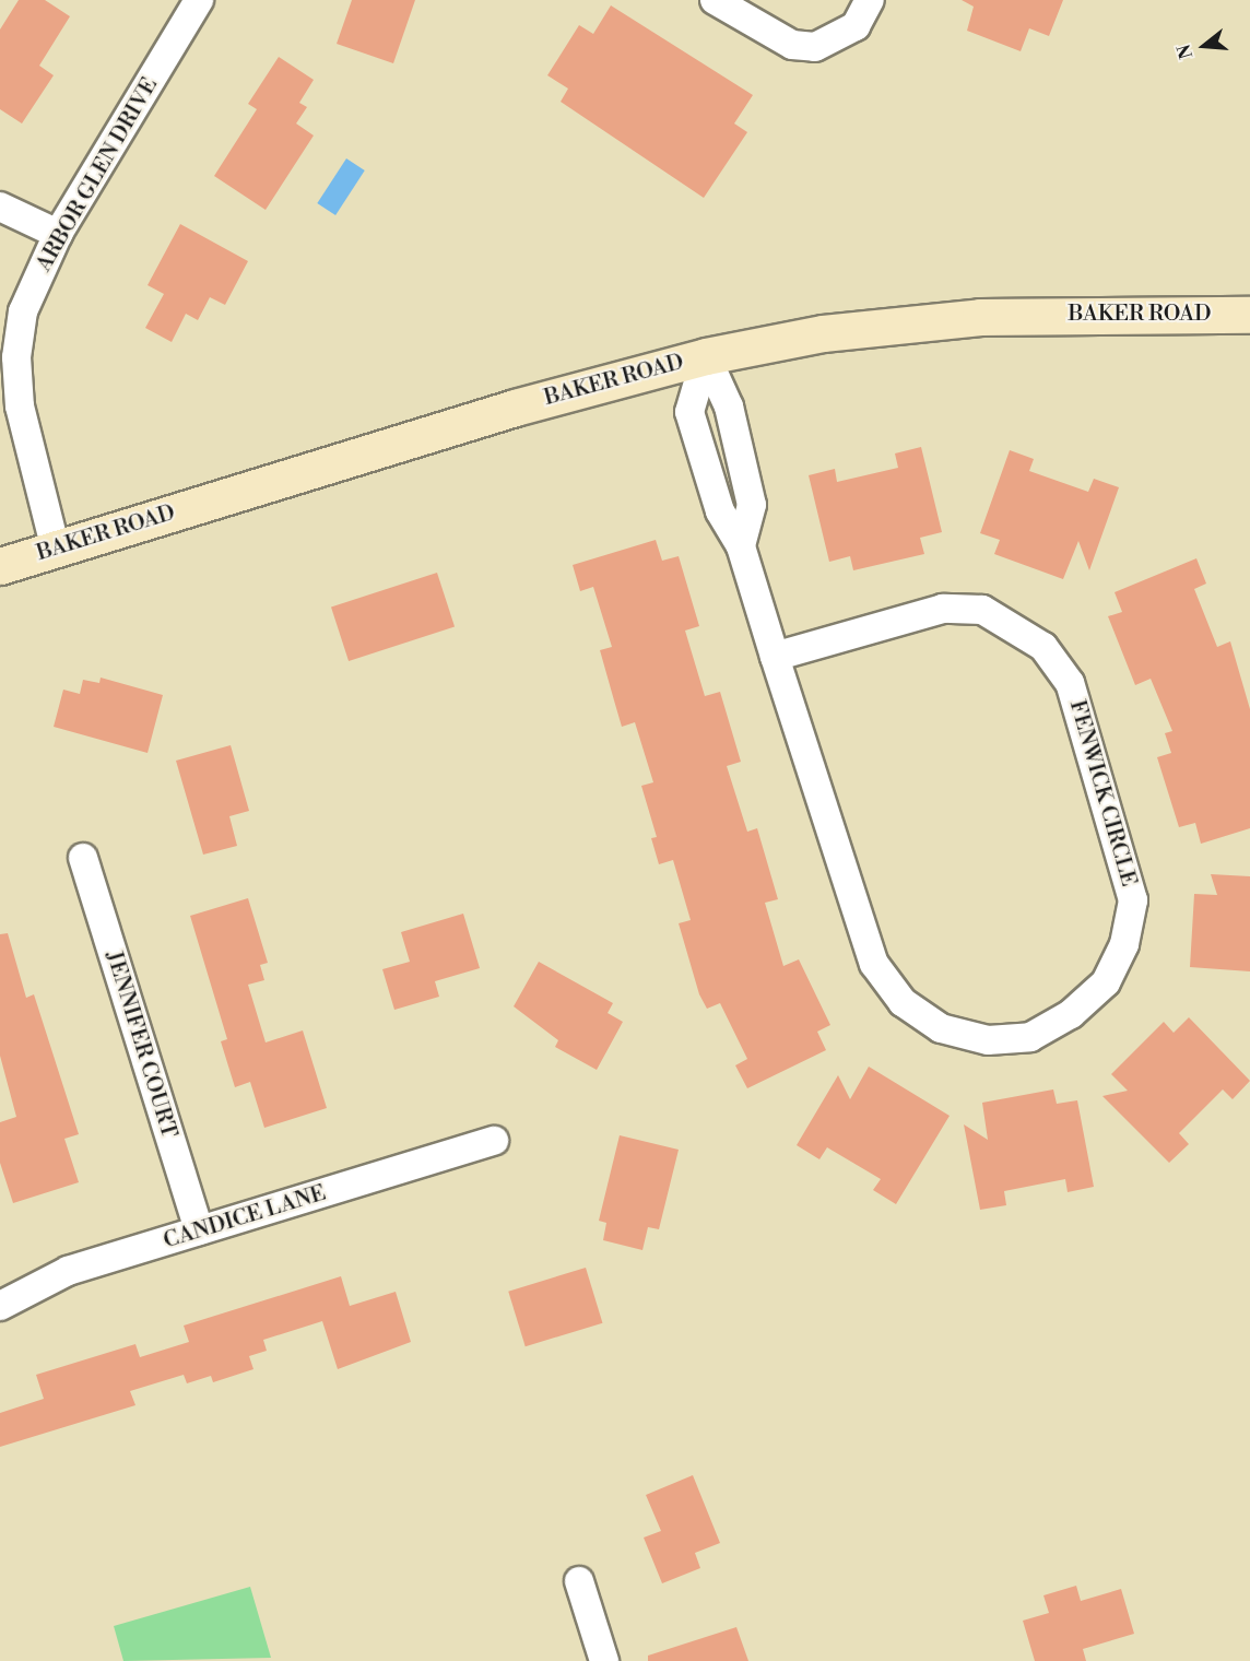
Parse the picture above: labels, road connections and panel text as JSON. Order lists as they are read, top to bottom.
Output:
{
  "streets": {
    "main road": ["BAKER ROAD"],
    "street": [
      "ARBOR GLEN DRIVE",
      "FENWICK CIRCLE",
      "JENNIFER COURT",
      "CANDICE LANE"
    ]
  },
  "crossings": [
    ["ARBOR GLEN DRIVE", "BAKER ROAD"],
    ["BAKER ROAD", "FENWICK CIRCLE"],
    ["JENNIFER COURT", "CANDICE LANE"]
  ],
  "north": "left"
}
